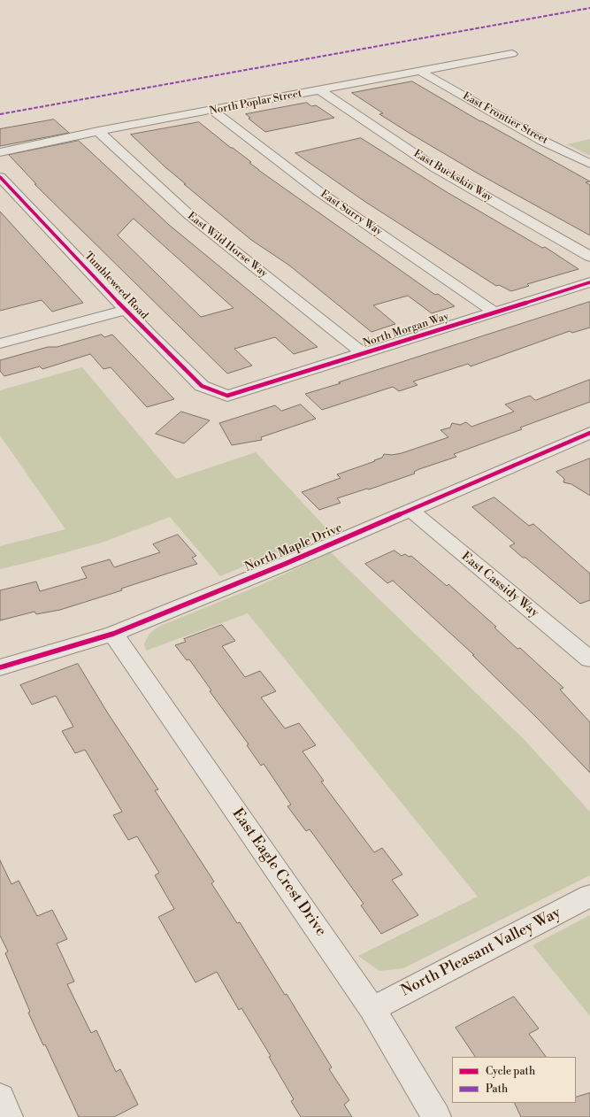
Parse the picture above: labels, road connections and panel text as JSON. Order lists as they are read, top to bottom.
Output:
{
  "streets": {
    "street": [
      "North Poplar Street",
      "East Frontier Street",
      "East Buckskin Way",
      "East Surry Way",
      "East Wild Horse Way",
      "Tumbleweed Road",
      "North Morgan Way",
      "North Maple Drive",
      "East Cassidy Way",
      "East Eagle Crest Drive",
      "North Pleasant Valley Way"
    ]
  },
  "crossings": [
    ["North Poplar Street", "East Frontier Street"],
    ["North Poplar Street", "East Buckskin Way"],
    ["North Poplar Street", "East Surry Way"],
    ["North Poplar Street", "East Wild Horse Way"],
    ["East Surry Way", "North Morgan Way"],
    ["East Wild Horse Way", "North Morgan Way"],
    ["Tumbleweed Road", "North Morgan Way"],
    ["North Maple Drive", "East Cassidy Way"],
    ["North Maple Drive", "East Eagle Crest Drive"],
    ["East Eagle Crest Drive", "North Pleasant Valley Way"]
  ],
  "legend": ["Cycle path", "Path"]
}
